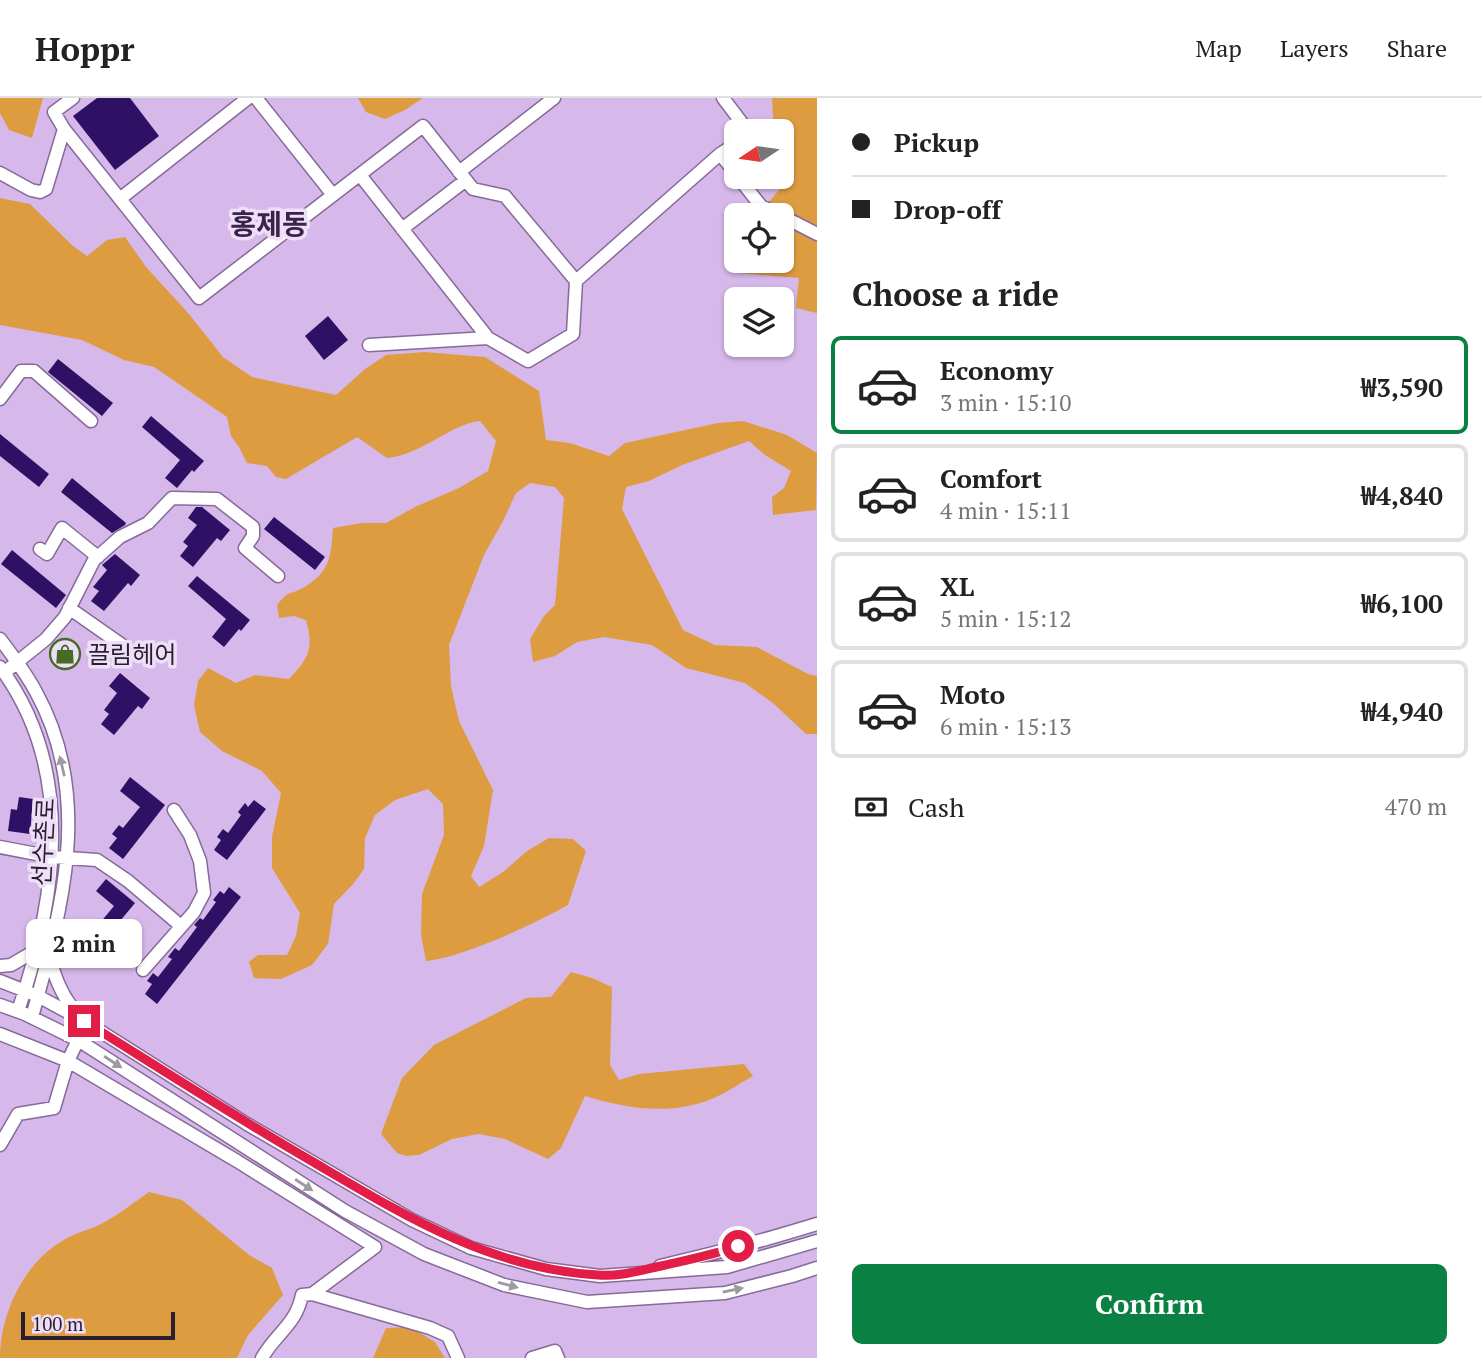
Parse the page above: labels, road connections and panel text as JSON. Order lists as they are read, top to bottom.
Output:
{
  "streets": {
    "street": ["선수촌로"]
  },
  "districts": ["홍제동"],
  "places": {
    "shop": ["끌림헤어"]
  },
  "scale_bar": "100 m",
  "north": "left",
  "page": {
    "header": "Hoppr",
    "nav": ["Map", "Layers", "Share"],
    "banner": ["Pickup", "Drop-off"],
    "heading": "Choose a ride",
    "list": [
      {
        "name": "Economy",
        "note": "3 min · 15:10",
        "value": "₩3,590"
      },
      {
        "name": "Comfort",
        "note": "4 min · 15:11",
        "value": "₩4,840"
      },
      {
        "name": "XL",
        "note": "5 min · 15:12",
        "value": "₩6,100"
      },
      {
        "name": "Moto",
        "note": "6 min · 15:13",
        "value": "₩4,940"
      }
    ],
    "pay": ["Cash", "470 m"],
    "bubble": "2 min",
    "buttons": "Confirm",
    "scale": "100 m"
  }
}
